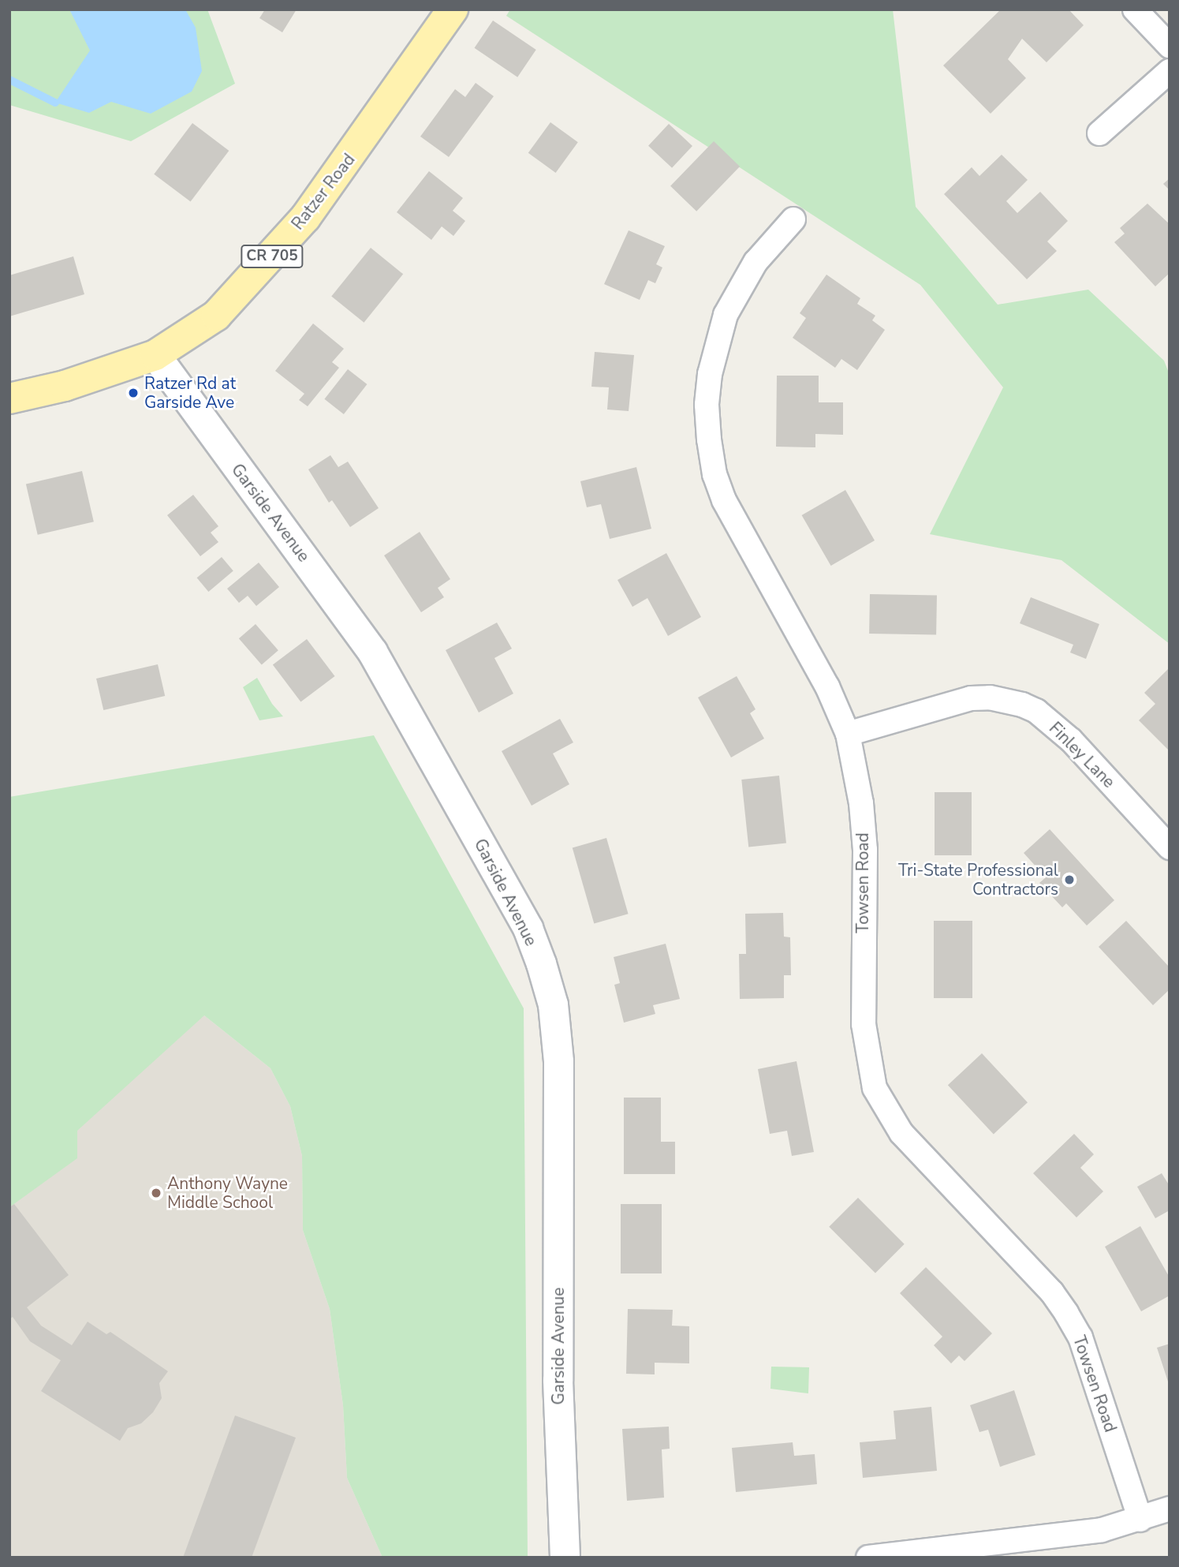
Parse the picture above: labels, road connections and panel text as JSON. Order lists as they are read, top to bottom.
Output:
{
  "streets": {
    "main road": ["Ratzer Road", "CR 705"],
    "street": ["Garside Avenue", "Finley Lane", "Towsen Road"]
  },
  "crossings": [
    ["Ratzer Road", "Garside Avenue"],
    ["Finley Lane", "Towsen Road"]
  ],
  "places": ["Ratzer Rd at Garside Ave", "Tri-State Professional Contractors", "Anthony Wayne Middle School"]
}
